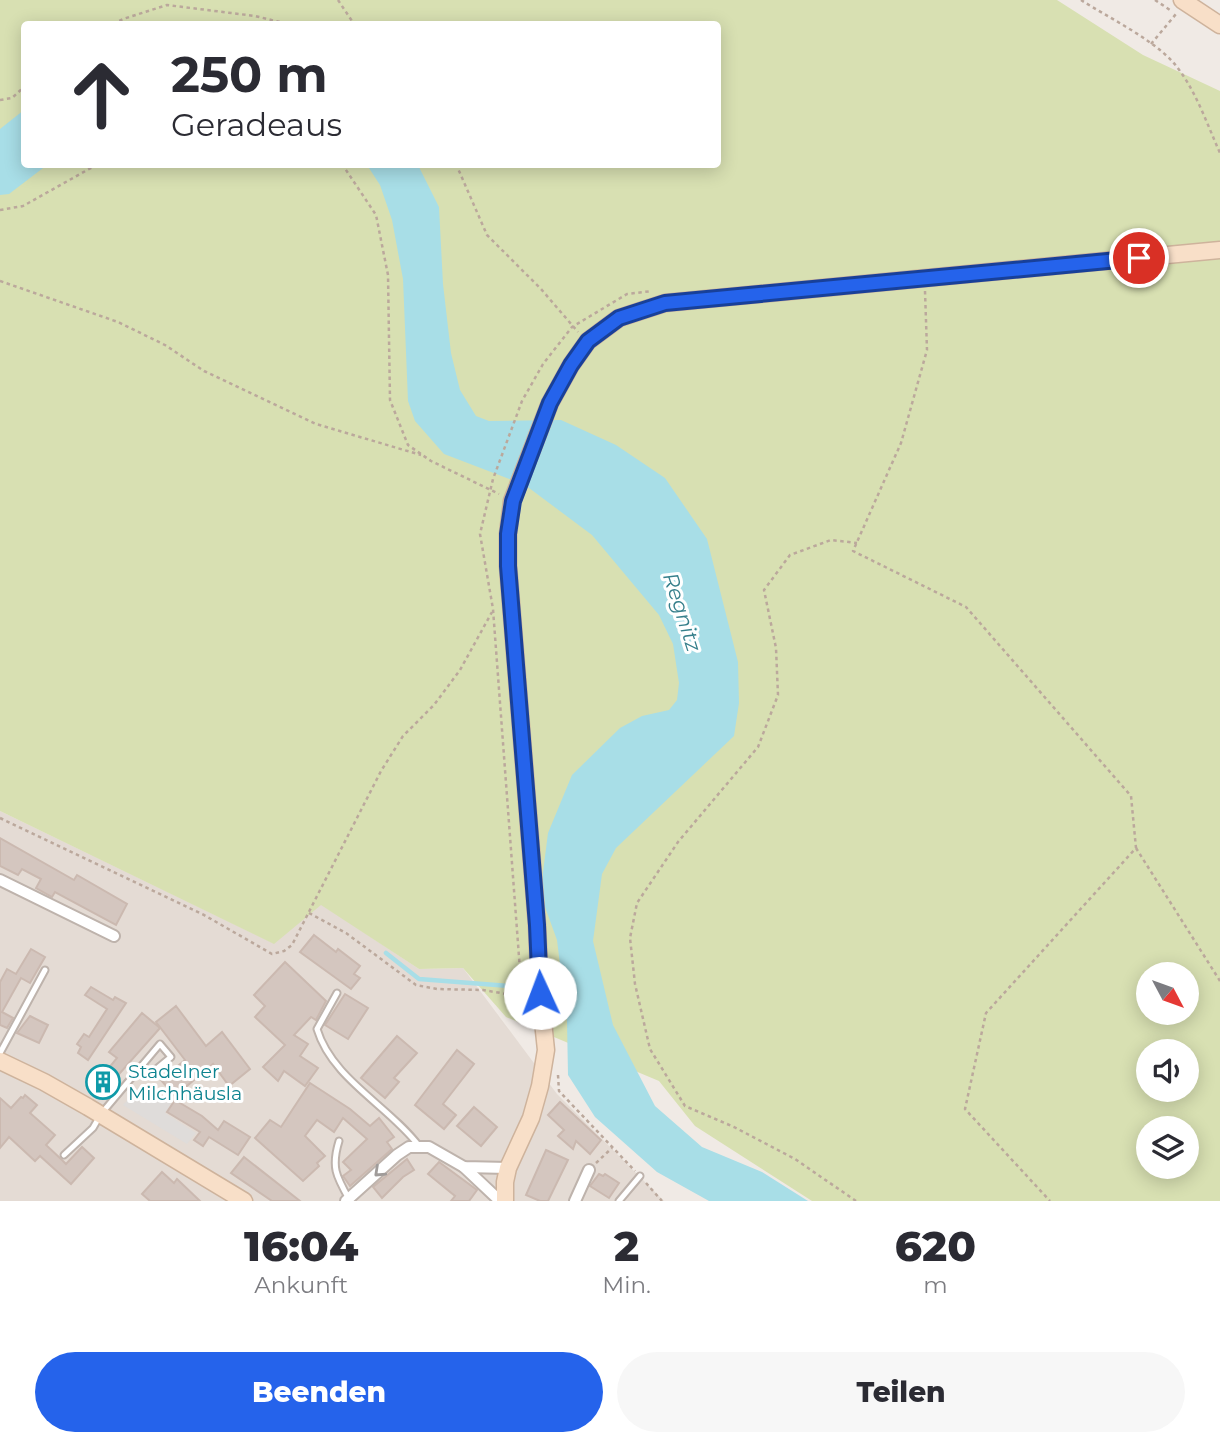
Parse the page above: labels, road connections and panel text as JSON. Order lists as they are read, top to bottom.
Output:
{
  "water": ["Regnitz"],
  "places": {
    "building": ["Stadelner Milchhäusla"]
  },
  "north": "bottom right",
  "page": {
    "turn": ["250 m", "Geradeaus"],
    "eta": [
      "16:04",
      "Ankunft",
      "2",
      "Min.",
      "620",
      "m"
    ],
    "buttons": ["Beenden", "Teilen"]
  }
}
